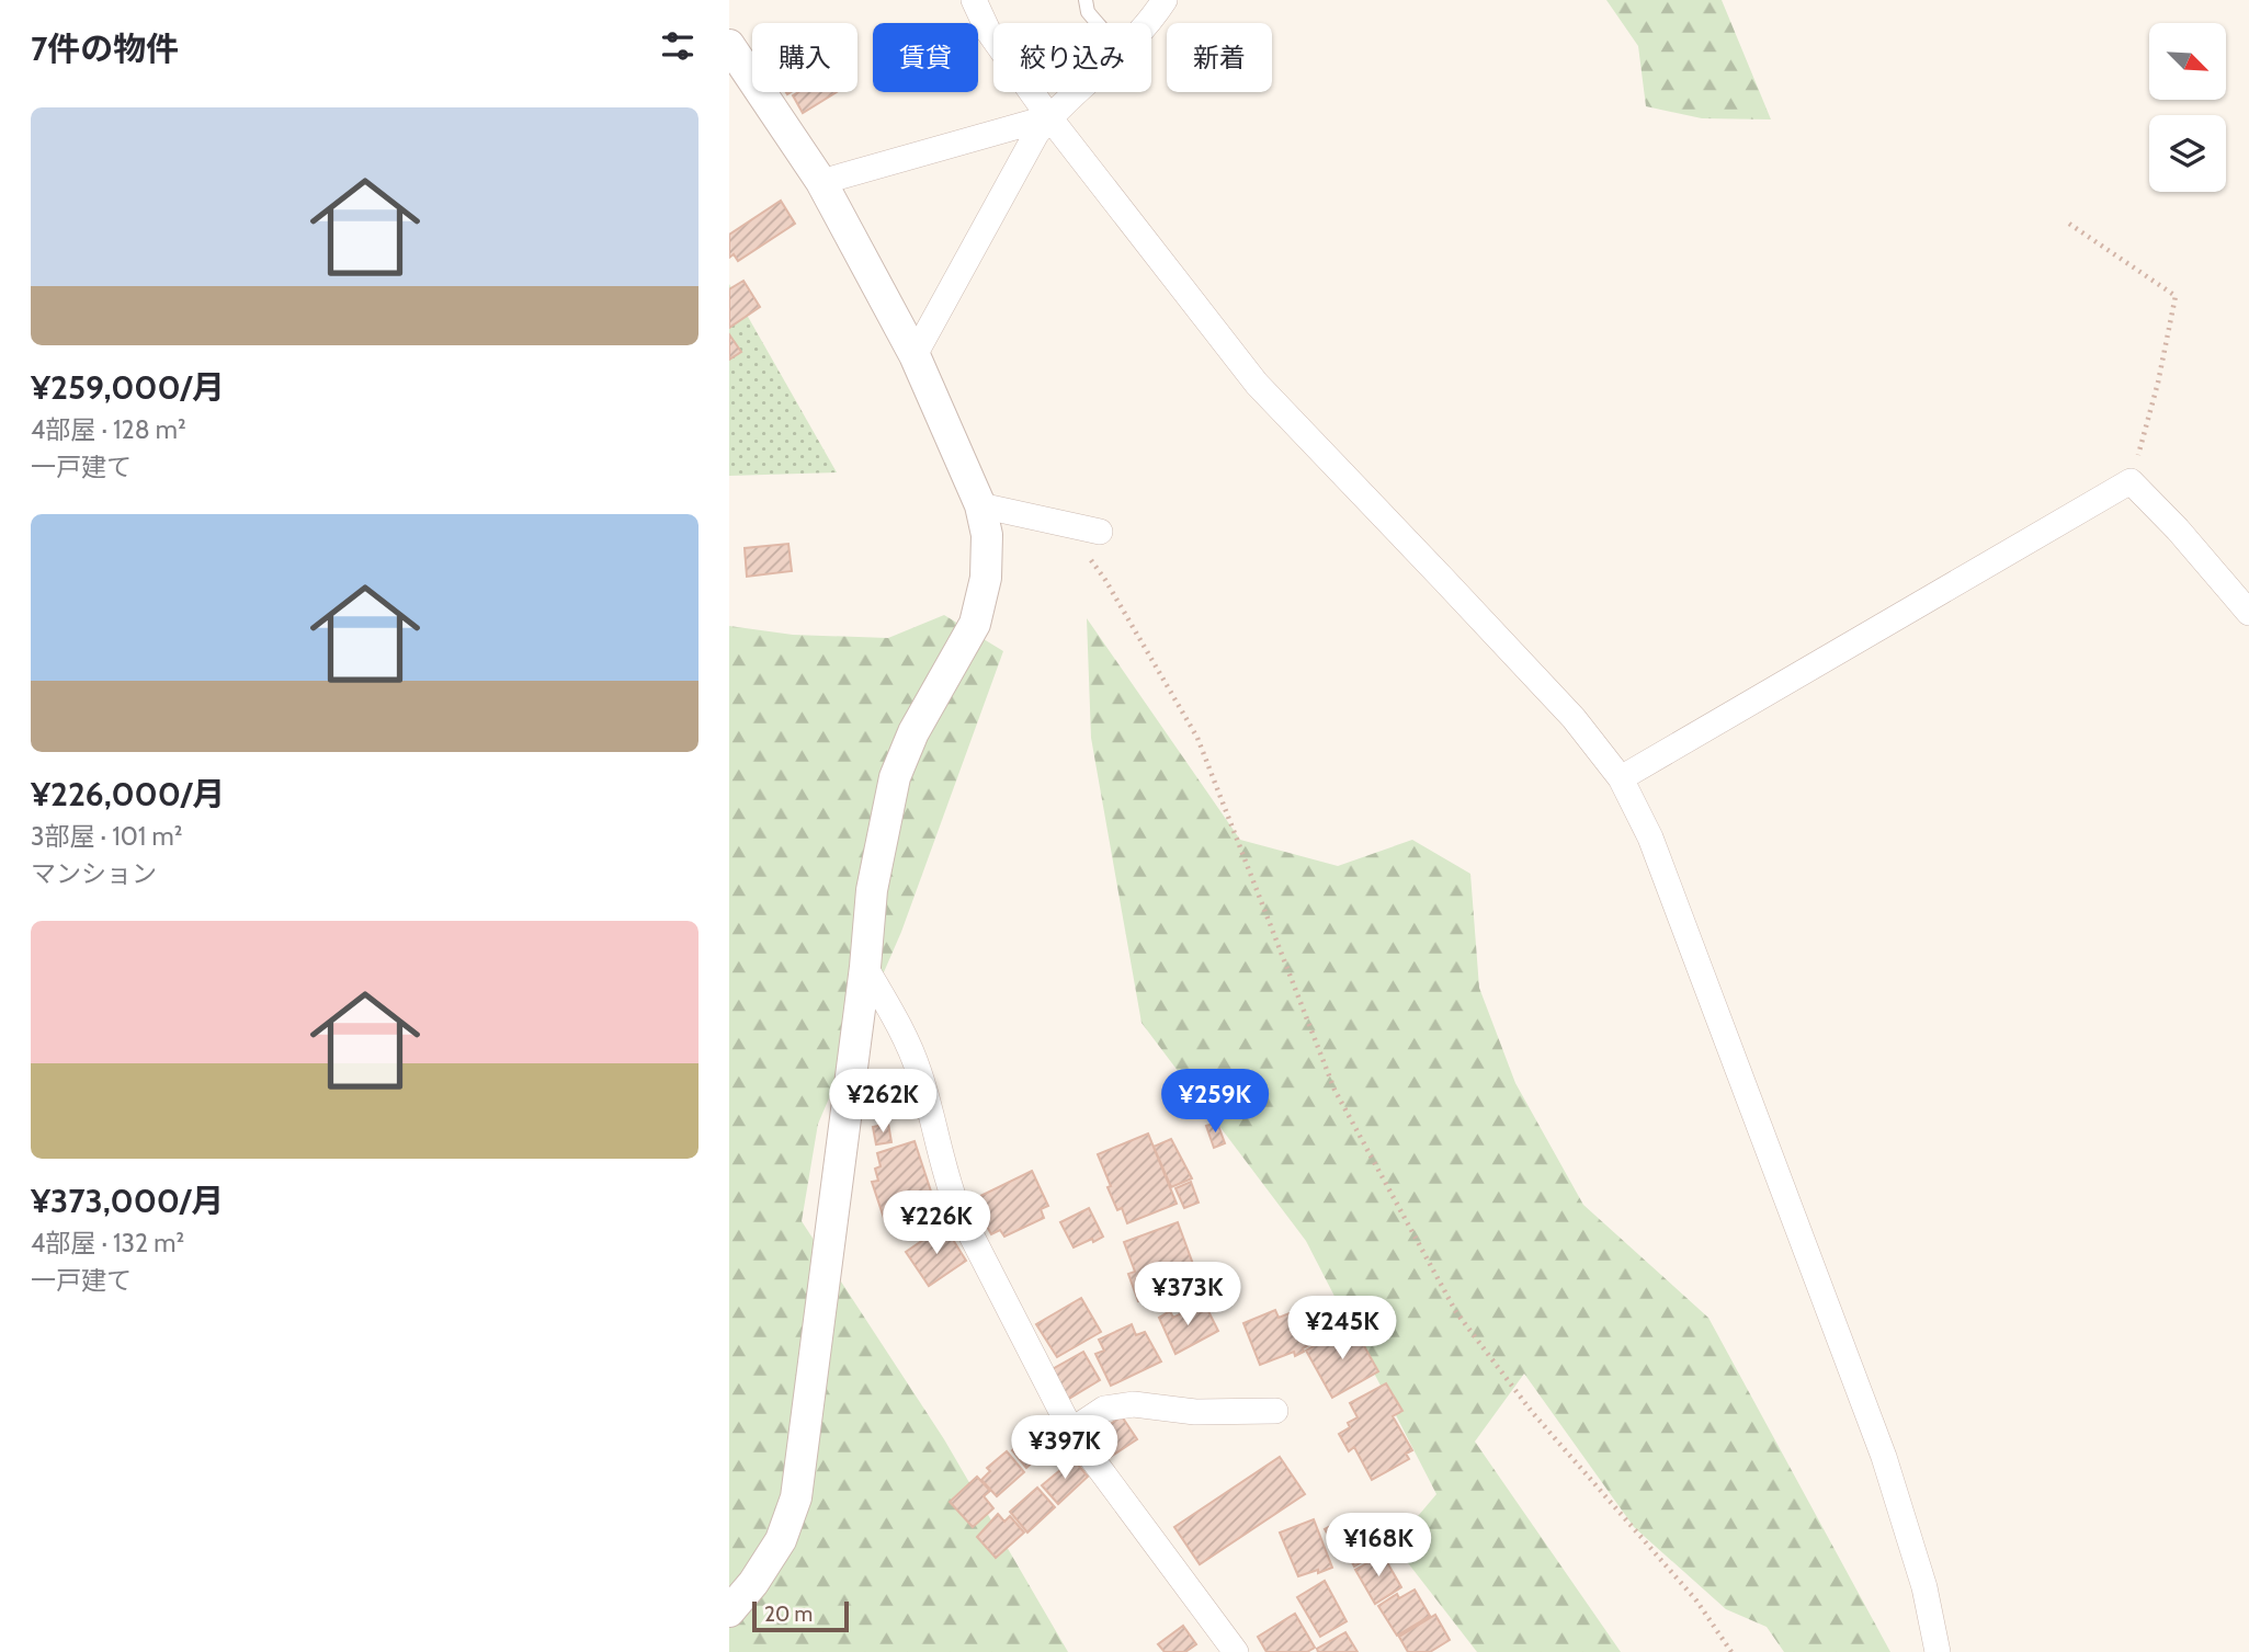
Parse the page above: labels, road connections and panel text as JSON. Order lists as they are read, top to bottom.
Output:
{
  "scale_bar": "20 m",
  "north": "bottom right",
  "page": {
    "heading": "7件の物件",
    "chip": [
      "購入",
      "賃貸",
      "絞り込み",
      "新着"
    ],
    "list": [
      {
        "name": "¥259,000/月",
        "note": "4部屋 · 128 m² · 一戸建て"
      },
      {
        "name": "¥226,000/月",
        "note": "3部屋 · 101 m² · マンション"
      },
      {
        "name": "¥373,000/月",
        "note": "4部屋 · 132 m² · 一戸建て"
      }
    ],
    "price": [
      "¥262K",
      "¥259K",
      "¥226K",
      "¥373K",
      "¥245K",
      "¥397K",
      "¥168K"
    ],
    "scale": "20 m"
  }
}
